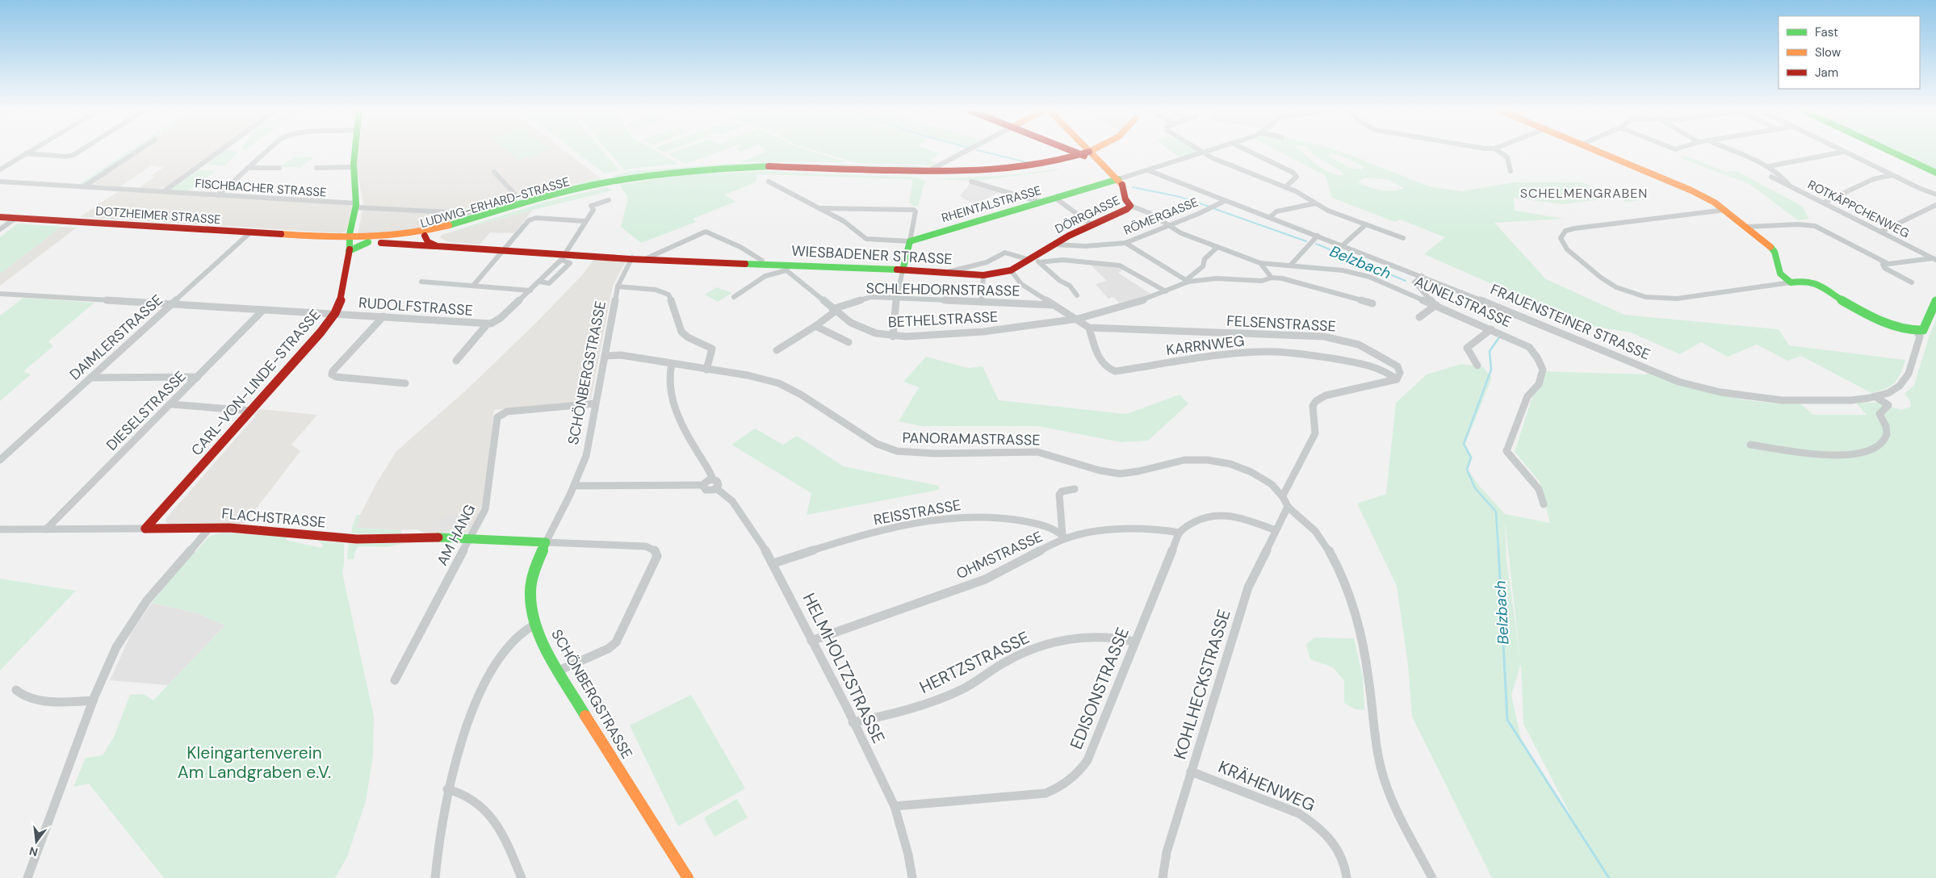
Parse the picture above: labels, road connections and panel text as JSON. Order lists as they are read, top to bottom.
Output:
{
  "streets": {
    "street": [
      "FISCHBACHER STRASSE",
      "LUDWIG-ERHARD-STRASSE",
      "RHEINTALSTRASSE",
      "ROTKÄPPCHENWEG",
      "DÖRRGASSE",
      "DOTZHEIMER STRASSE",
      "RÖMERGASSE",
      "WIESBADENER STRASSE",
      "SCHLEHDORNSTRASSE",
      "AUNELSTRASSE",
      "RUDOLFSTRASSE",
      "BETHELSTRASSE",
      "FRAUENSTEINER STRASSE",
      "FELSENSTRASSE",
      "DAIMLERSTRASSE",
      "KARRNWEG",
      "SCHÖNBERGSTRASSE",
      "CARL-VON-LINDE-STRASSE",
      "DIESELSTRASSE",
      "PANORAMASTRASSE",
      "REISSTRASSE",
      "FLACHSTRASSE",
      "AM HANG",
      "OHMSTRASSE",
      "HERTZSTRASSE",
      "HELMHOLTZSTRASSE",
      "KOHLHECKSTRASSE",
      "EDISONSTRASSE",
      "KRÄHENWEG"
    ]
  },
  "crossings": [
    ["FISCHBACHER STRASSE", "CARL-VON-LINDE-STRASSE"],
    ["LUDWIG-ERHARD-STRASSE", "DOTZHEIMER STRASSE"],
    ["LUDWIG-ERHARD-STRASSE", "WIESBADENER STRASSE"],
    ["LUDWIG-ERHARD-STRASSE", "CARL-VON-LINDE-STRASSE"],
    ["DÖRRGASSE", "RÖMERGASSE"],
    ["DÖRRGASSE", "WIESBADENER STRASSE"],
    ["DÖRRGASSE", "AUNELSTRASSE"],
    ["DOTZHEIMER STRASSE", "DAIMLERSTRASSE"],
    ["DOTZHEIMER STRASSE", "CARL-VON-LINDE-STRASSE"],
    ["RÖMERGASSE", "WIESBADENER STRASSE"],
    ["RÖMERGASSE", "AUNELSTRASSE"],
    ["RÖMERGASSE", "FRAUENSTEINER STRASSE"],
    ["WIESBADENER STRASSE", "BETHELSTRASSE"],
    ["WIESBADENER STRASSE", "SCHÖNBERGSTRASSE"],
    ["SCHLEHDORNSTRASSE", "BETHELSTRASSE"],
    ["RUDOLFSTRASSE", "DAIMLERSTRASSE"],
    ["RUDOLFSTRASSE", "CARL-VON-LINDE-STRASSE"],
    ["RUDOLFSTRASSE", "DIESELSTRASSE"],
    ["FELSENSTRASSE", "KARRNWEG"],
    ["SCHÖNBERGSTRASSE", "PANORAMASTRASSE"],
    ["SCHÖNBERGSTRASSE", "FLACHSTRASSE"],
    ["SCHÖNBERGSTRASSE", "AM HANG"],
    ["CARL-VON-LINDE-STRASSE", "FLACHSTRASSE"],
    ["DIESELSTRASSE", "FLACHSTRASSE"],
    ["PANORAMASTRASSE", "KOHLHECKSTRASSE"],
    ["REISSTRASSE", "OHMSTRASSE"],
    ["REISSTRASSE", "HELMHOLTZSTRASSE"],
    ["FLACHSTRASSE", "AM HANG"],
    ["OHMSTRASSE", "HELMHOLTZSTRASSE"],
    ["OHMSTRASSE", "EDISONSTRASSE"],
    ["HERTZSTRASSE", "HELMHOLTZSTRASSE"],
    ["HERTZSTRASSE", "EDISONSTRASSE"],
    ["HELMHOLTZSTRASSE", "EDISONSTRASSE"],
    ["KOHLHECKSTRASSE", "EDISONSTRASSE"],
    ["KOHLHECKSTRASSE", "KRÄHENWEG"]
  ],
  "districts": ["SCHELMENGRABEN"],
  "water": ["Belzbach"],
  "parks": ["Kleingartenverein Am Landgraben e.V."],
  "legend": ["Fast", "Slow", "Jam"],
  "north": "bottom"
}
